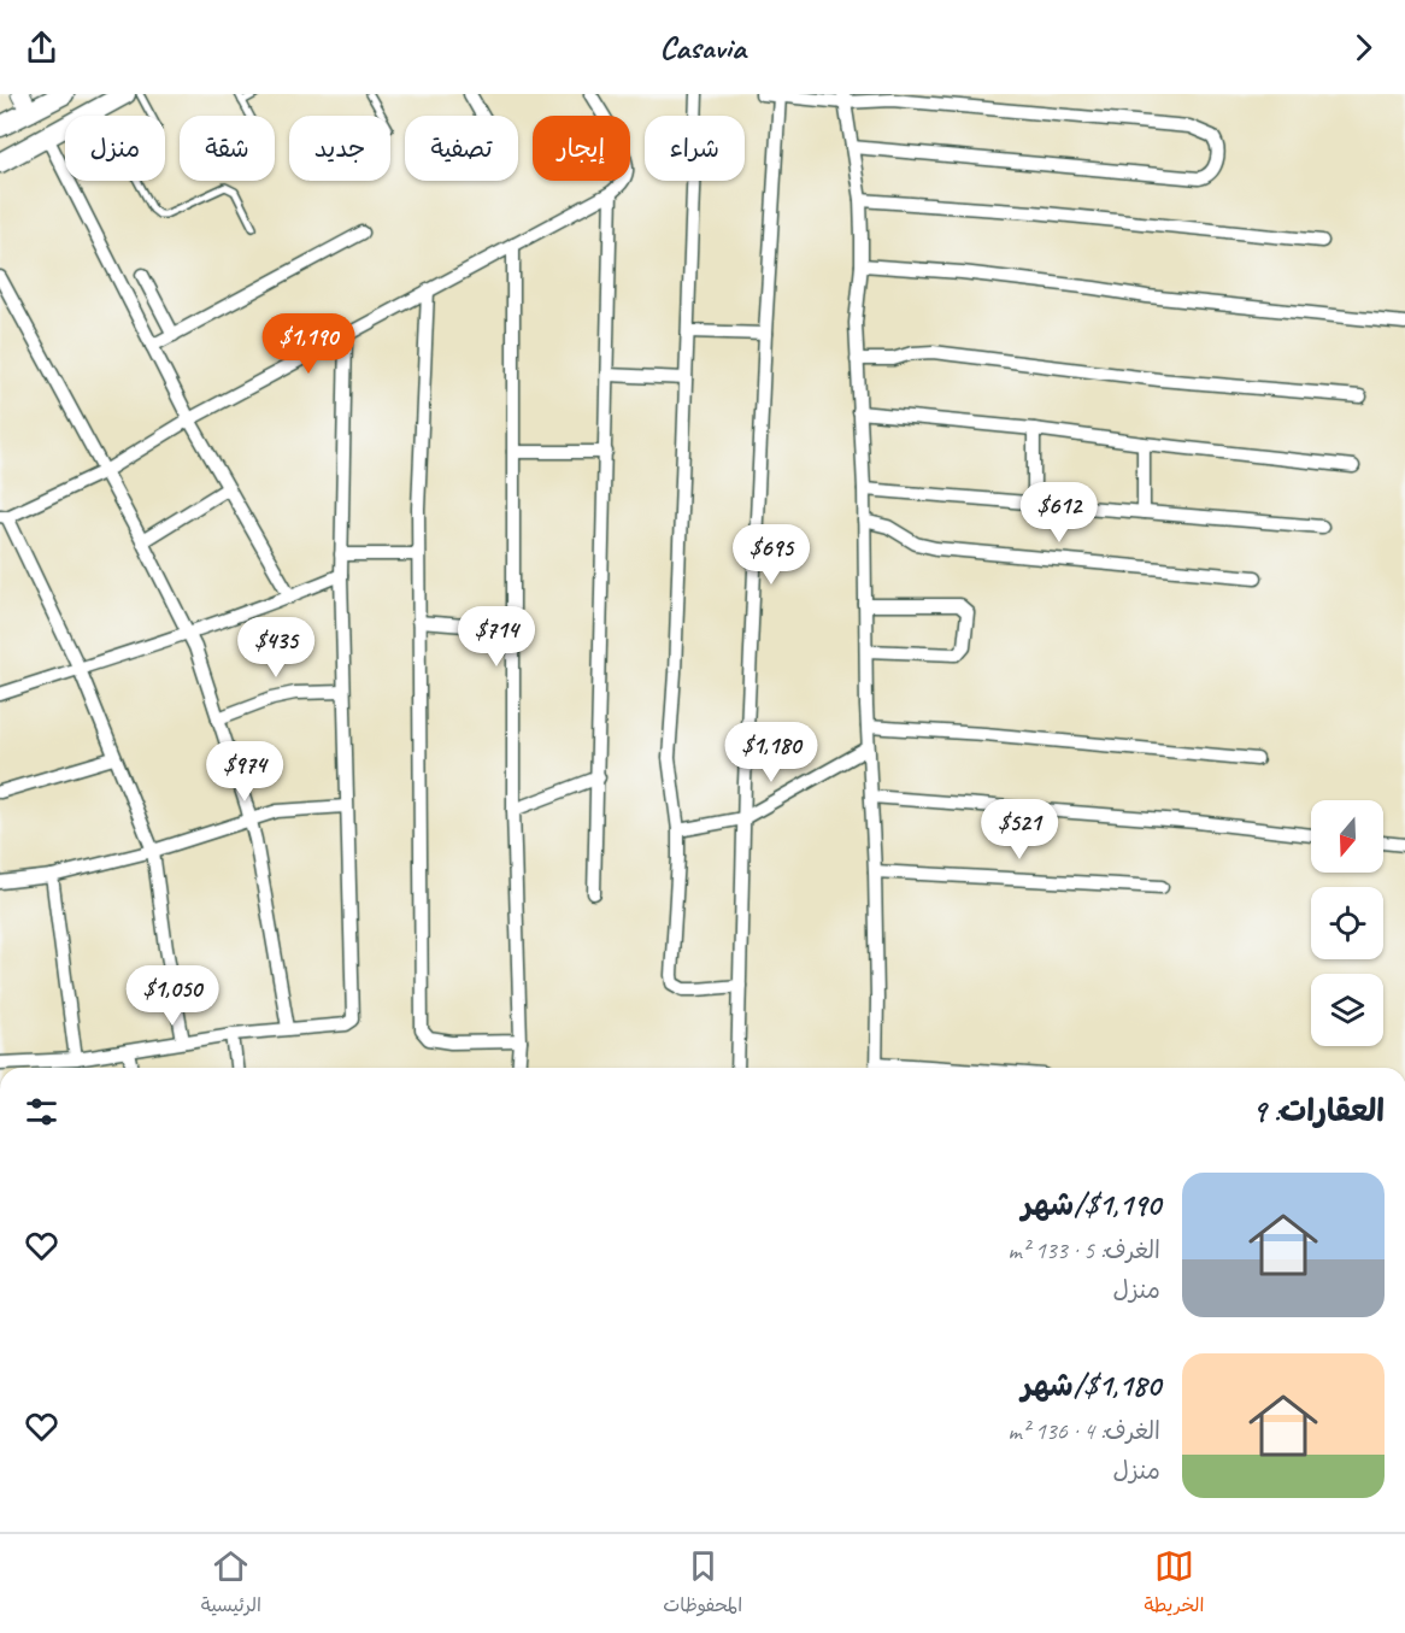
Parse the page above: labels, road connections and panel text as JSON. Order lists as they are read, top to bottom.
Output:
{
  "north": "bottom",
  "page": {
    "header": "Casavia",
    "chip": [
      "شراء",
      "إيجار",
      "تصفية",
      "جديد",
      "شقة",
      "منزل"
    ],
    "price": [
      "$1,190",
      "$612",
      "$695",
      "$714",
      "$435",
      "$1,180",
      "$974",
      "$521",
      "$1,050"
    ],
    "heading": "العقارات: 9",
    "list": [
      {
        "name": "$1,190/شهر",
        "note": "الغرف: 5 · 133 m² · منزل"
      },
      {
        "name": "$1,180/شهر",
        "note": "الغرف: 4 · 136 m² · منزل"
      }
    ],
    "tabs": ["الخريطة", "المحفوظات", "الرئيسية"]
  }
}
